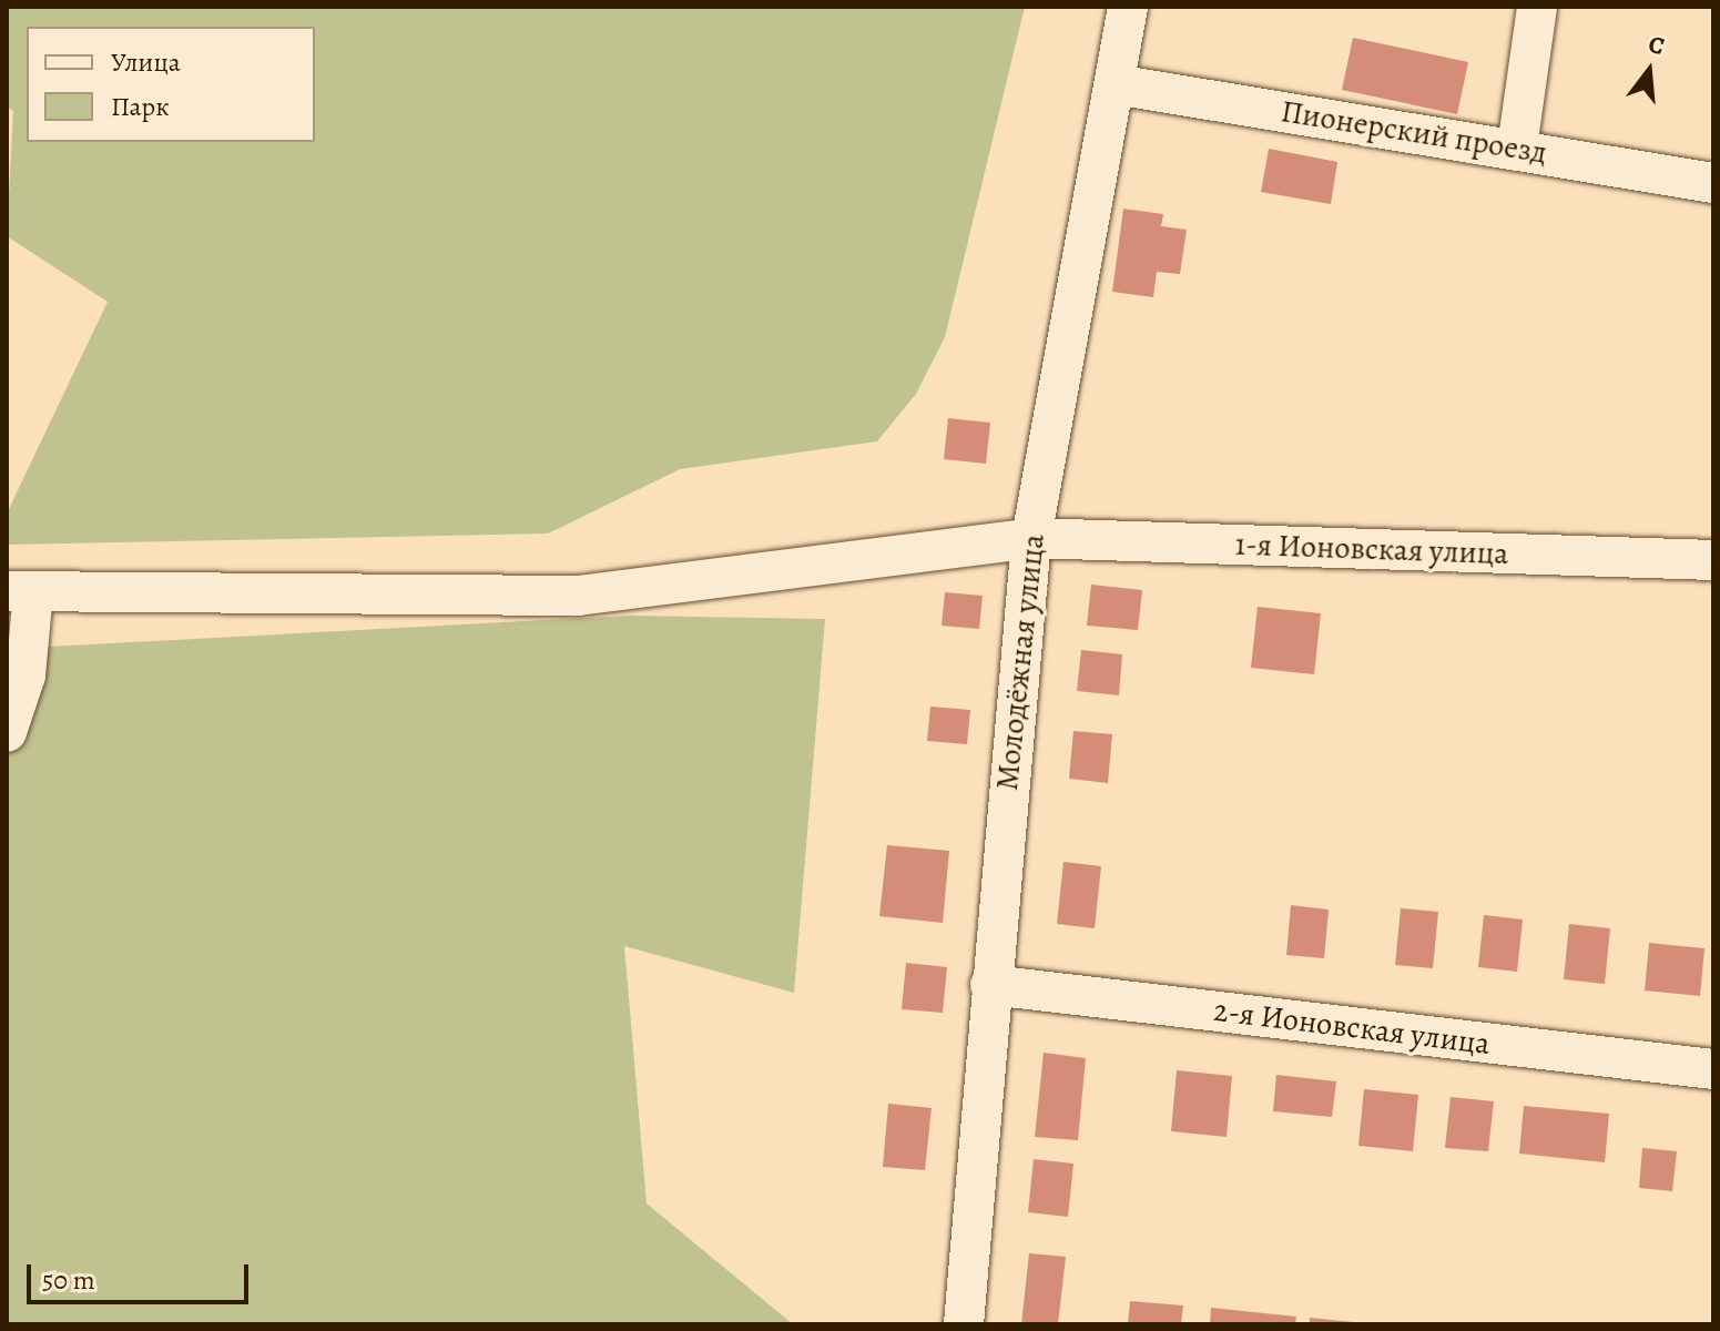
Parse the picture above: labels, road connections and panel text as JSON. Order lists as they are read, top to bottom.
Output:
{
  "streets": {
    "street": [
      "Пионерский проезд",
      "1-я Ионовская улица",
      "Молодёжная улица",
      "2-я Ионовская улица"
    ]
  },
  "crossings": [
    ["Пионерский проезд", "Молодёжная улица"],
    ["1-я Ионовская улица", "Молодёжная улица"],
    ["Молодёжная улица", "2-я Ионовская улица"]
  ],
  "legend": ["Улица", "Парк"],
  "scale_bar": "50 m",
  "north": "top"
}
